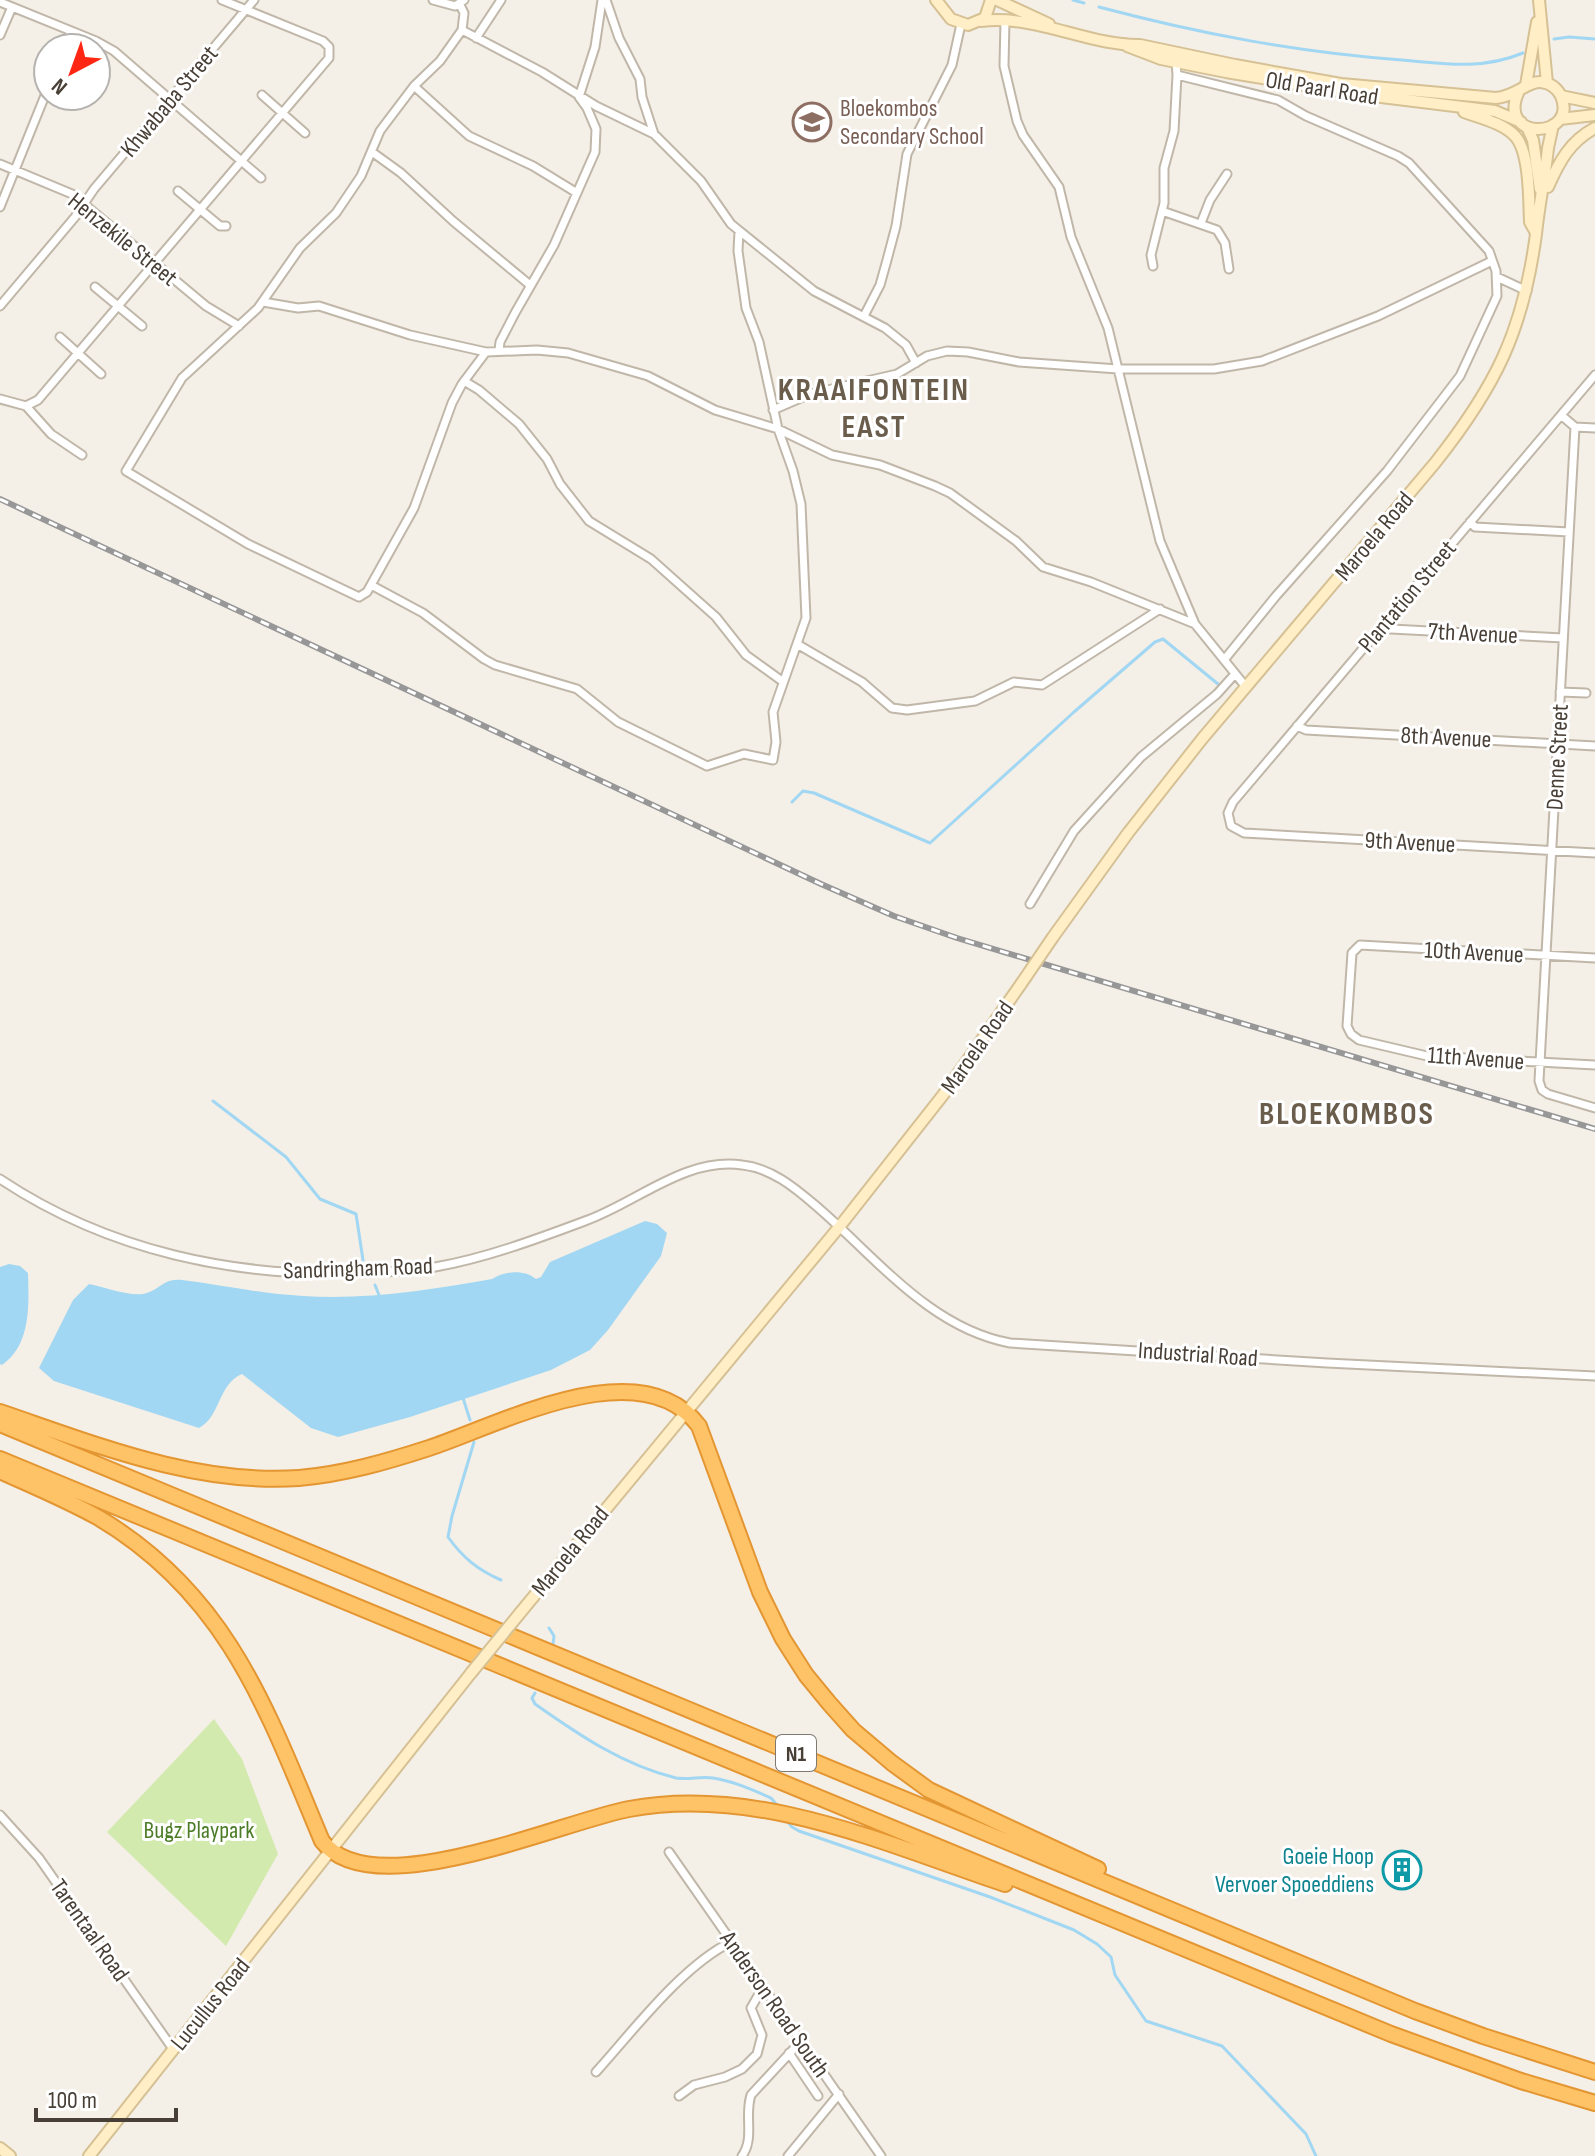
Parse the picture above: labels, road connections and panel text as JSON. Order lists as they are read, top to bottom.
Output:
{
  "streets": {
    "highway": ["N1"],
    "street": [
      "Old Paarl Road",
      "Khwababa Street",
      "Henzekile Street",
      "Maroela Road",
      "Plantation Street",
      "7th Avenue",
      "8th Avenue",
      "Denne Street",
      "9th Avenue",
      "10th Avenue",
      "11th Avenue",
      "Sandringham Road",
      "Industrial Road",
      "Tarentaal Road",
      "Lucullus Road",
      "Anderson Road South"
    ]
  },
  "crossings": [
    ["Old Paarl Road", "Maroela Road"],
    ["Khwababa Street", "Henzekile Street"],
    ["Maroela Road", "Sandringham Road"],
    ["Maroela Road", "Industrial Road"],
    ["Maroela Road", "Lucullus Road"],
    ["Plantation Street", "7th Avenue"],
    ["Plantation Street", "8th Avenue"],
    ["Plantation Street", "9th Avenue"],
    ["7th Avenue", "Denne Street"],
    ["8th Avenue", "Denne Street"],
    ["Denne Street", "9th Avenue"],
    ["Denne Street", "10th Avenue"],
    ["Denne Street", "11th Avenue"],
    ["10th Avenue", "11th Avenue"],
    ["Sandringham Road", "Industrial Road"],
    ["Tarentaal Road", "Lucullus Road"]
  ],
  "districts": ["KRAAIFONTEIN EAST", "BLOEKOMBOS"],
  "parks": ["Bugz Playpark"],
  "places": {
    "school or university": ["Bloekombos Secondary School"],
    "building": ["Goeie Hoop Vervoer Spoeddiens"]
  },
  "scale_bar": "100 m",
  "north": "bottom left"
}
